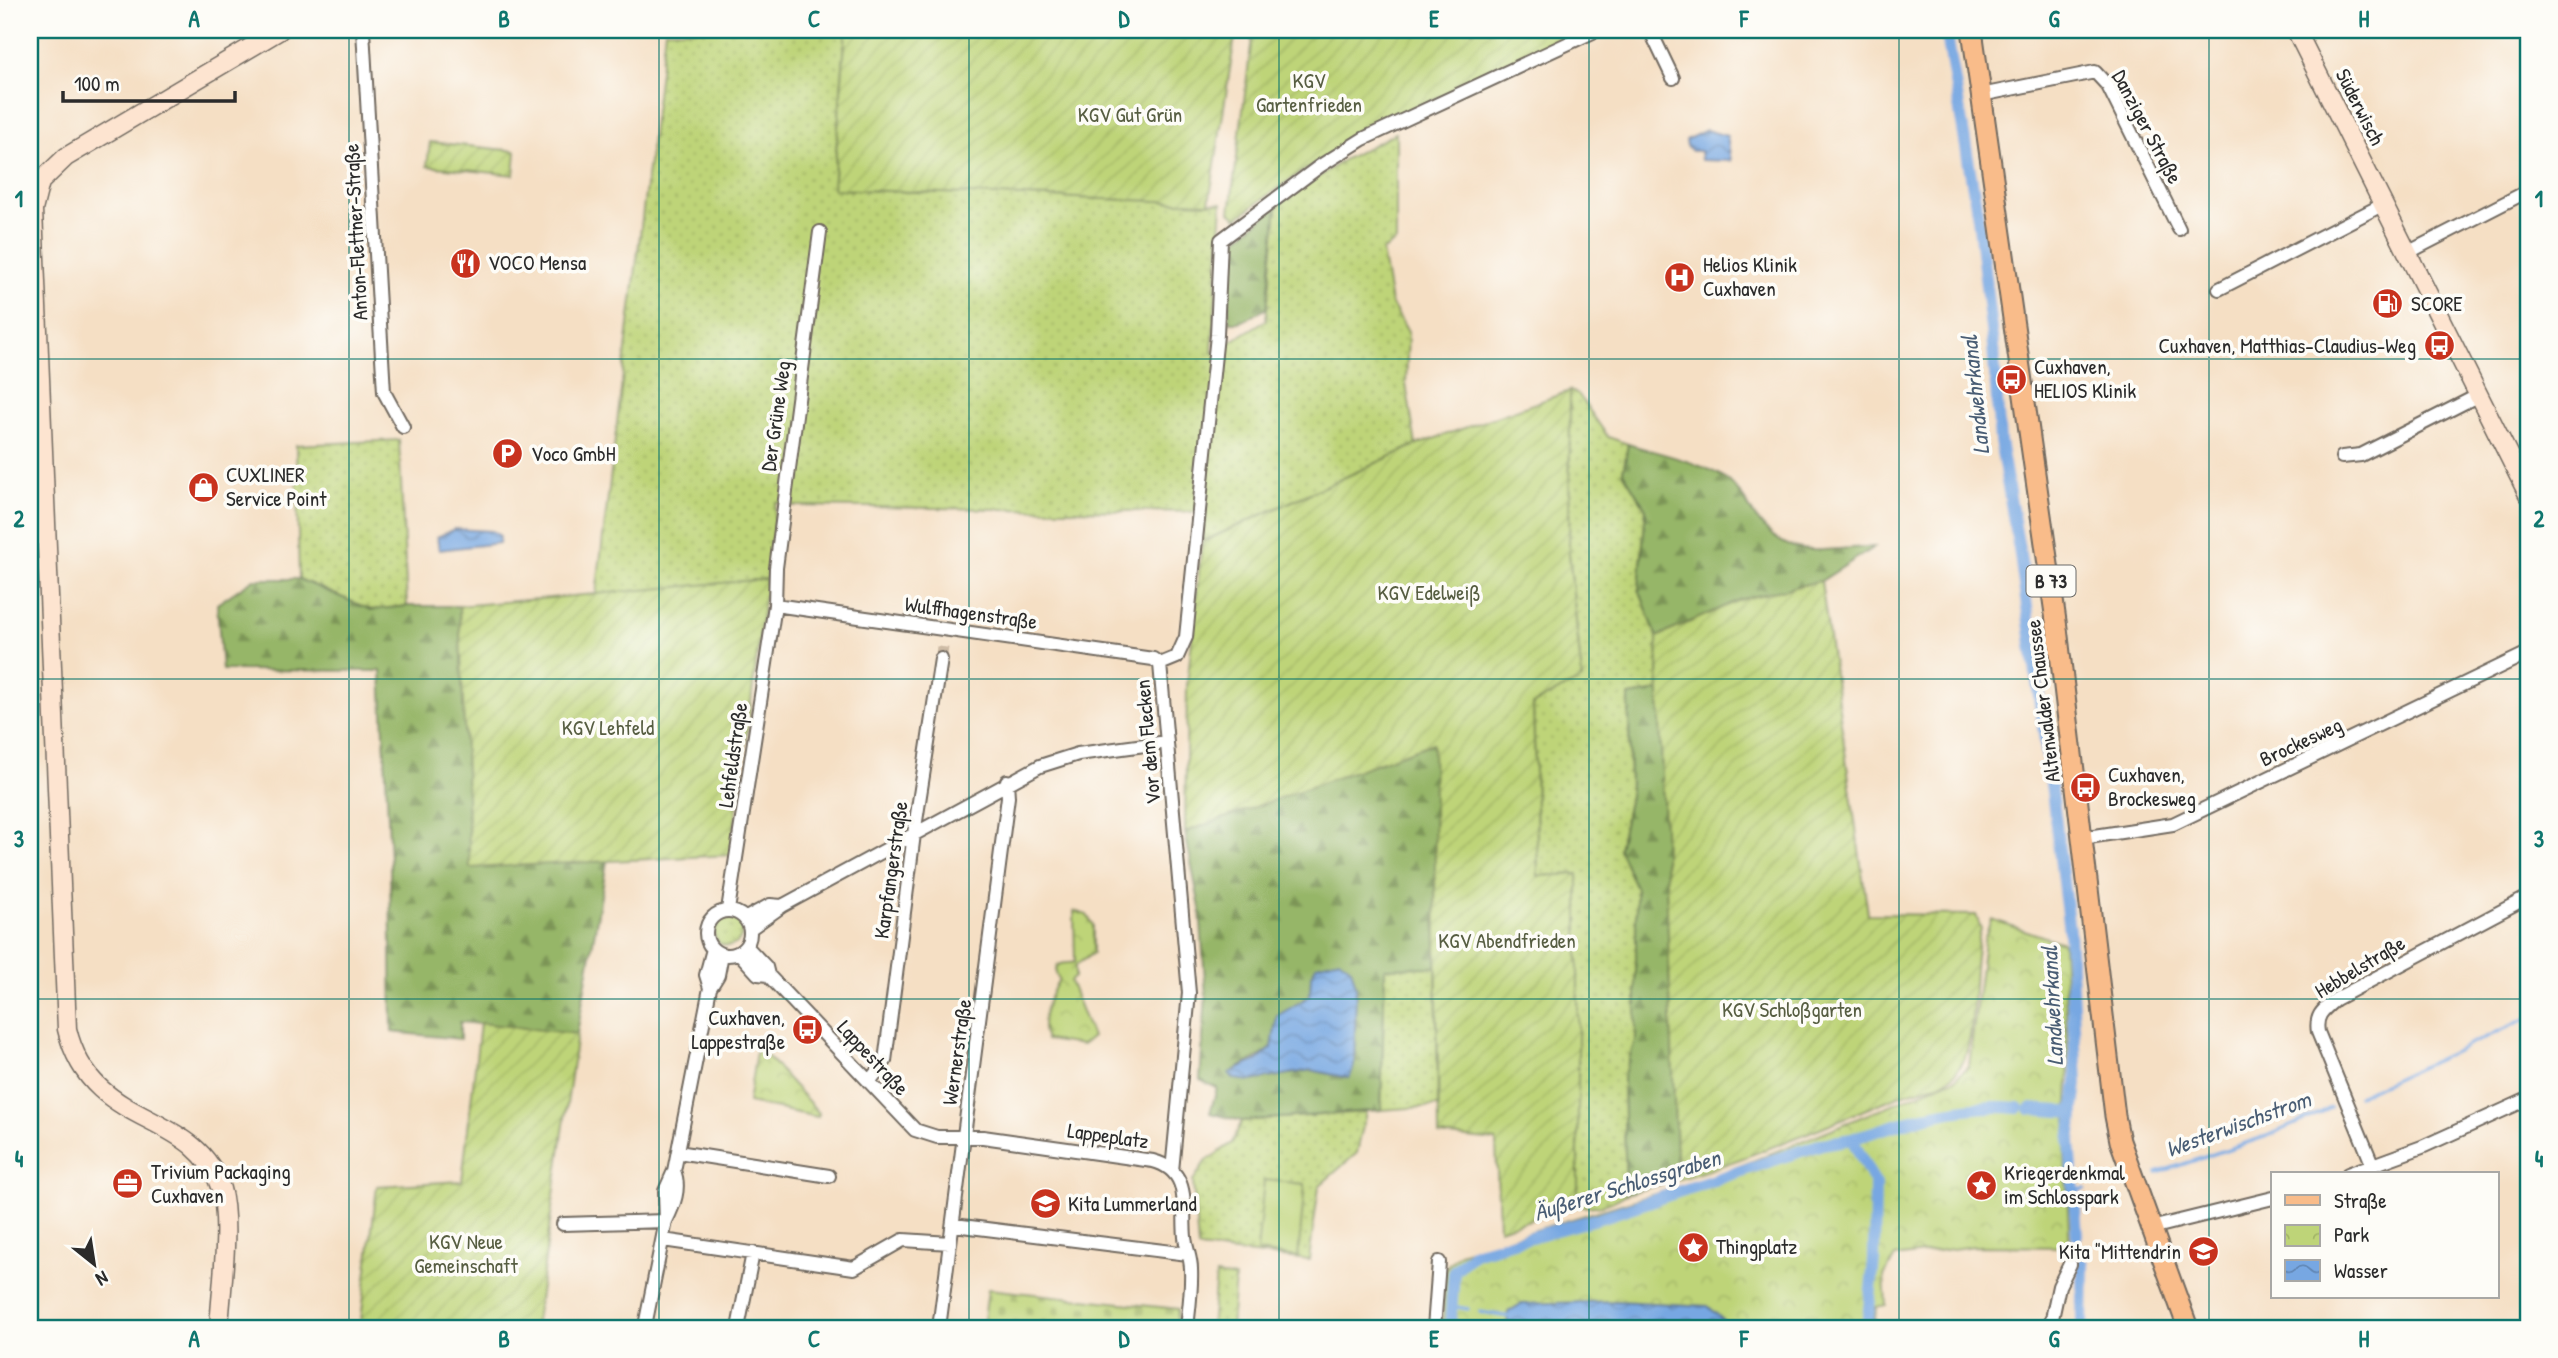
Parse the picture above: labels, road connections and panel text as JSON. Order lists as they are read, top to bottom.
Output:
{
  "streets": {
    "main road": ["B 73", "Altenwalder Chaussee"],
    "street": [
      "Süderwisch",
      "Danziger Straße",
      "Anton-Flettner-Straße",
      "Der Grüne Weg",
      "Wulffhagenstraße",
      "Vor dem Flecken",
      "Brockesweg",
      "Lehfeldstraße",
      "Karpfangerstraße",
      "Hebbelstraße",
      "Wernerstraße",
      "Lappestraße",
      "Lappeplatz"
    ]
  },
  "crossings": [
    ["Danziger Straße", "Altenwalder Chaussee"],
    ["Der Grüne Weg", "Wulffhagenstraße"],
    ["Der Grüne Weg", "Lehfeldstraße"],
    ["B 73", "Altenwalder Chaussee"],
    ["Wulffhagenstraße", "Vor dem Flecken"],
    ["Wulffhagenstraße", "Lehfeldstraße"],
    ["Altenwalder Chaussee", "Brockesweg"],
    ["Vor dem Flecken", "Lappeplatz"],
    ["Lehfeldstraße", "Lappestraße"],
    ["Karpfangerstraße", "Lappestraße"],
    ["Wernerstraße", "Lappestraße"],
    ["Wernerstraße", "Lappeplatz"],
    ["Lappestraße", "Lappeplatz"]
  ],
  "water": ["Landwehrkanal", "Westerwischstrom", "Äußerer Schlossgraben"],
  "parks": [
    "KGV Gartenfrieden",
    "KGV Gut Grün",
    "KGV Edelweiß",
    "KGV Lehfeld",
    "KGV Abendfrieden",
    "KGV Schloßgarten",
    "KGV Neue Gemeinschaft"
  ],
  "places": {
    "restaurant": ["VOCO Mensa"],
    "hospital": ["Helios Klinik Cuxhaven"],
    "fuel station": ["SCORE"],
    "bus stop": [
      "Cuxhaven, Matthias-Claudius-Weg",
      "Cuxhaven, HELIOS Klinik",
      "Cuxhaven, Brockesweg",
      "Cuxhaven, Lappestraße"
    ],
    "parking": ["Voco GmbH"],
    "shop": ["CUXLINER Service Point"],
    "office": ["Trivium Packaging Cuxhaven"],
    "place": ["Kriegerdenkmal im Schlosspark", "Thingplatz"],
    "school or university": ["Kita Lummerland", "Kita \"Mittendrin"]
  },
  "legend": ["Straße", "Park", "Wasser"],
  "scale_bar": "100 m",
  "north": "bottom right",
  "grid": {
    "columns": [
      "A",
      "B",
      "C",
      "D",
      "E",
      "F",
      "G",
      "H"
    ],
    "rows": [
      "1",
      "2",
      "3",
      "4"
    ]
  }
}
